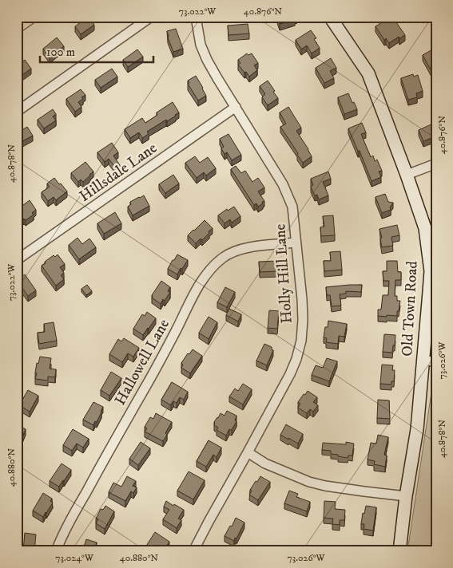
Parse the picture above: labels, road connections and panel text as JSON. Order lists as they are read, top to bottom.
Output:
{
  "streets": {
    "main road": ["Old Town Road"],
    "street": ["Hillsdale Lane", "Holly Hill Lane", "Hallowell Lane"]
  },
  "crossings": [
    ["Hillsdale Lane", "Holly Hill Lane"],
    ["Holly Hill Lane", "Hallowell Lane"]
  ],
  "scale_bar": "100 m",
  "coordinates": [
    "73.022°W",
    "40.876°N",
    "40.878°N",
    "73.026°W",
    "40.880°N",
    "73.024°W"
  ]
}
